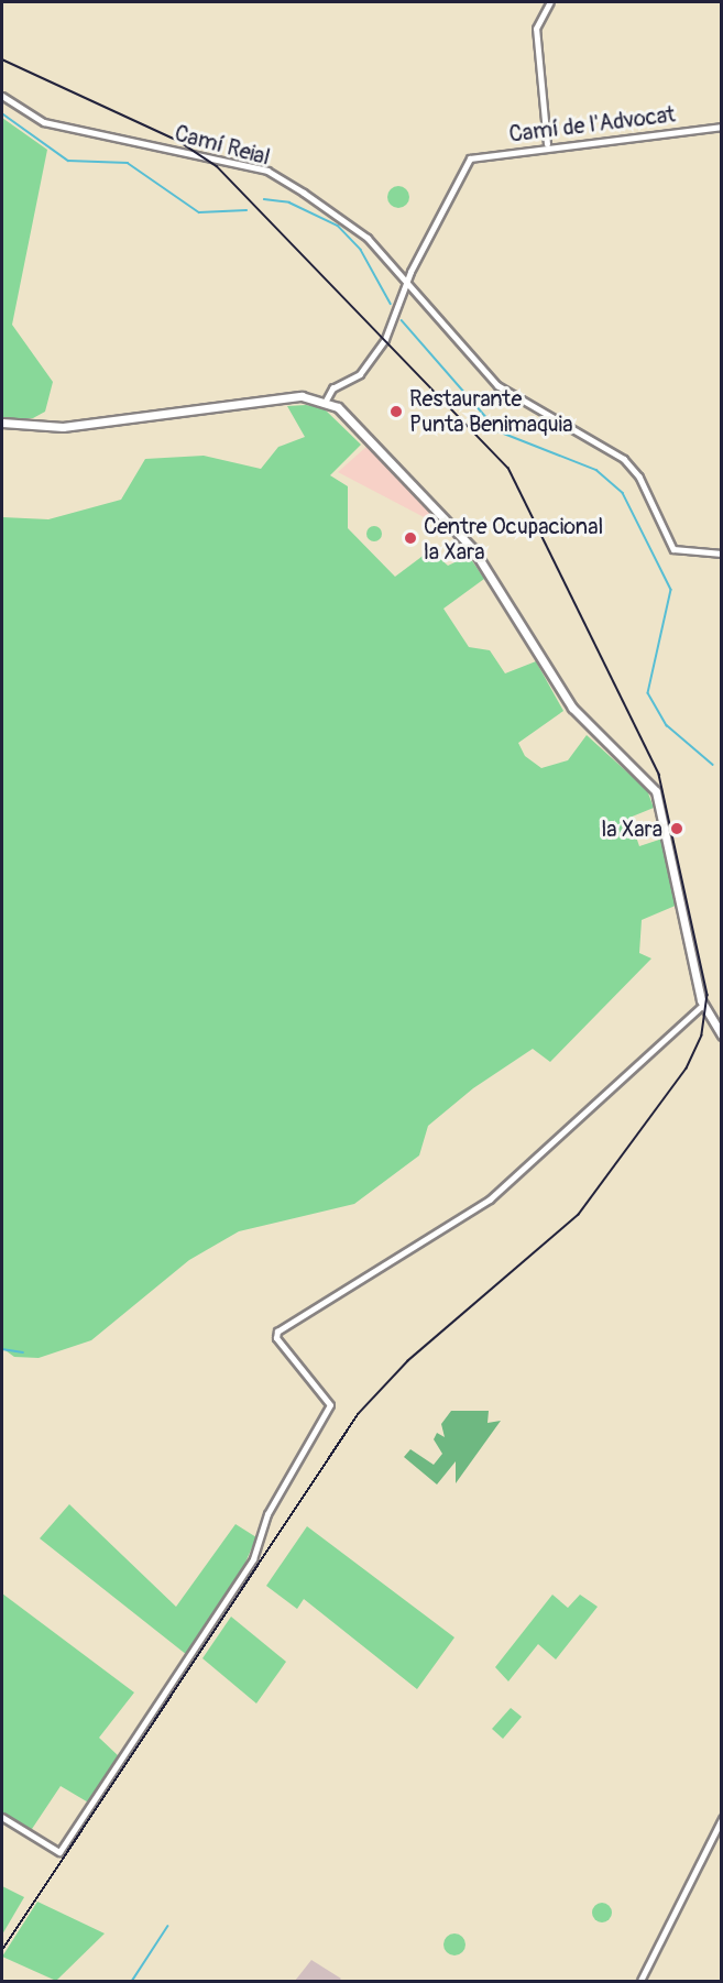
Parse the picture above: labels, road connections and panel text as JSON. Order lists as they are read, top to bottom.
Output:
{
  "streets": {
    "street": ["Camí de l'Advocat", "Camí Reial"]
  },
  "crossings": [
    ["Camí de l'Advocat", "Camí Reial"]
  ],
  "places": ["Restaurante Punta Benimaquia", "Centre Ocupacional la Xara", "la Xara"]
}
